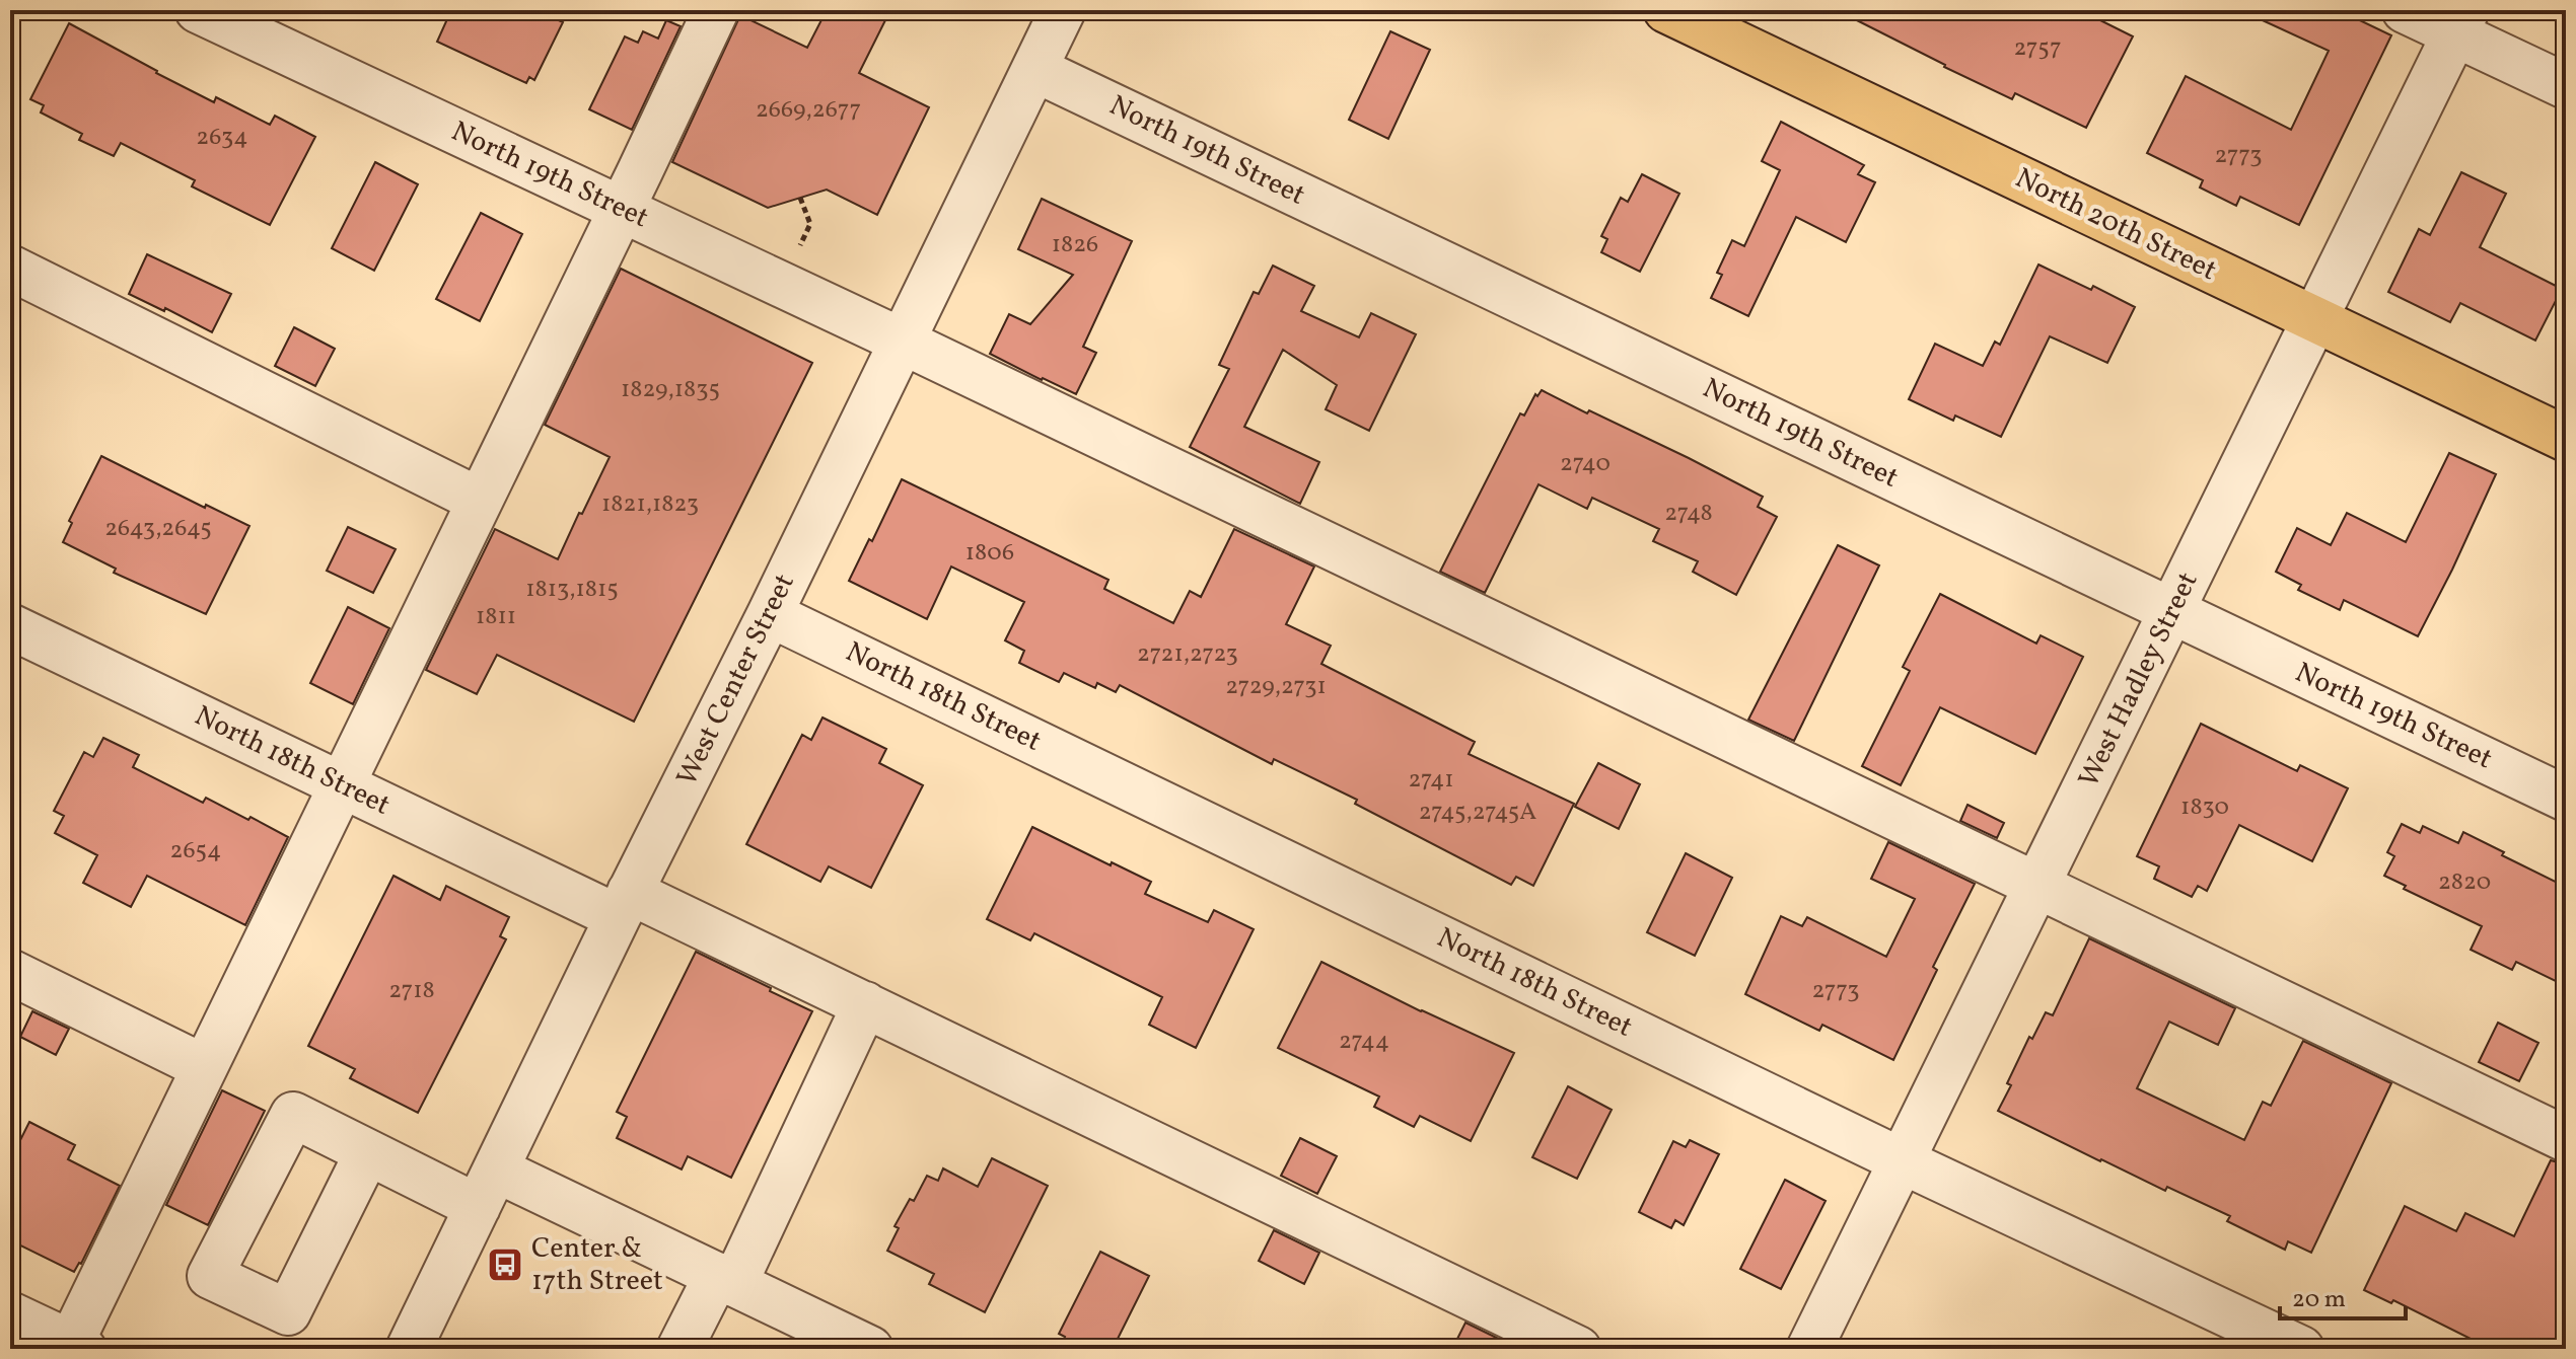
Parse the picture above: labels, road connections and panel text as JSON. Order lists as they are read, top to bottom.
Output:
{
  "streets": {
    "main road": ["North 20th Street"],
    "street": [
      "North 19th Street",
      "West Center Street",
      "West Hadley Street",
      "North 18th Street"
    ]
  },
  "crossings": [
    ["North 19th Street", "West Center Street"],
    ["North 19th Street", "West Hadley Street"],
    ["North 20th Street", "West Hadley Street"],
    ["West Center Street", "North 18th Street"],
    ["West Hadley Street", "North 18th Street"]
  ],
  "places": {
    "bus stop": ["Center & 17th Street"]
  },
  "house_numbers": [
    "2757",
    "2669,2677",
    "2634",
    "2773",
    "1826",
    "1829,1835",
    "2740",
    "1821,1823",
    "2748",
    "2643,2645",
    "1806",
    "1813,1815",
    "1811",
    "2721,2723",
    "2729,2731",
    "2741",
    "1830",
    "2745,2745A",
    "2654",
    "2820",
    "2718",
    "2773",
    "2744"
  ],
  "scale_bar": "20 m"
}
